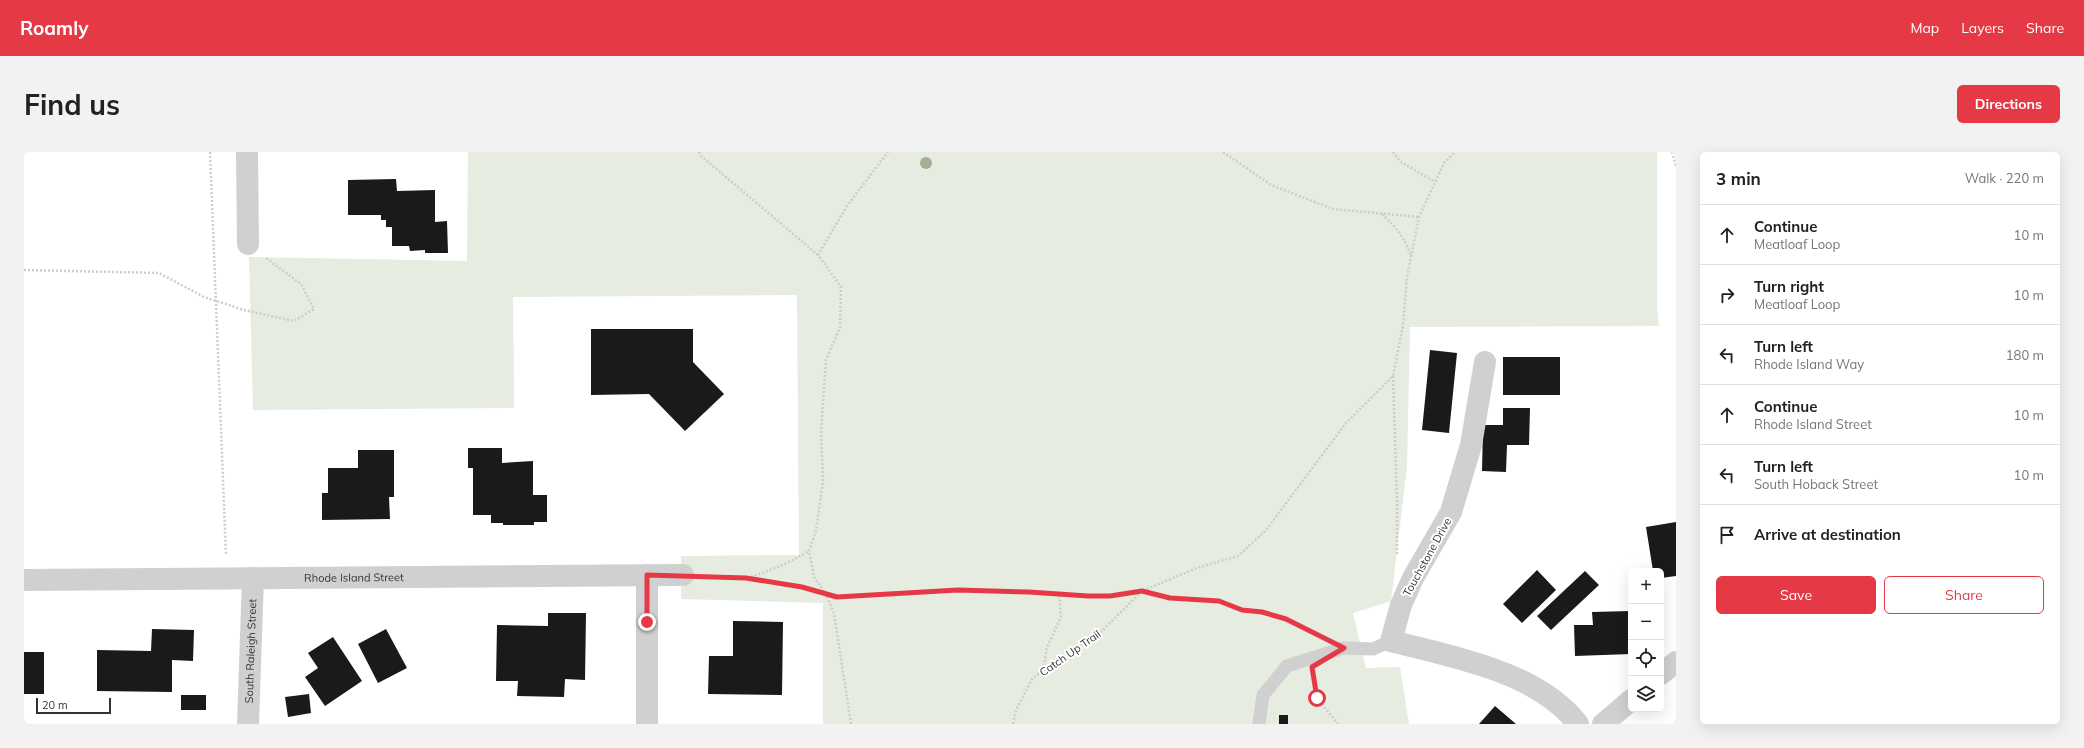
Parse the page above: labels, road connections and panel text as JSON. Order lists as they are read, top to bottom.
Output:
{
  "streets": {
    "street": ["Touchstone Drive", "Rhode Island Street", "South Raleigh Street"],
    "path": ["Catch Up Trail"]
  },
  "crossings": [
    ["Rhode Island Street", "South Raleigh Street"]
  ],
  "scale_bar": "20 m",
  "page": {
    "header": "Roamly",
    "nav": ["Map", "Layers", "Share"],
    "buttons": [
      "Directions",
      ["Save", "Share"]
    ],
    "title": "Find us",
    "heading": ["3 min", "Walk · 220 m"],
    "list": [
      ["Continue", "Meatloaf Loop", "10 m"],
      ["Turn right", "Meatloaf Loop", "10 m"],
      ["Turn left", "Rhode Island Way", "180 m"],
      ["Continue", "Rhode Island Street", "10 m"],
      ["Turn left", "South Hoback Street", "10 m"],
      "Arrive at destination"
    ],
    "map_buttons": ["+", "−"],
    "scale": "20 m"
  }
}
